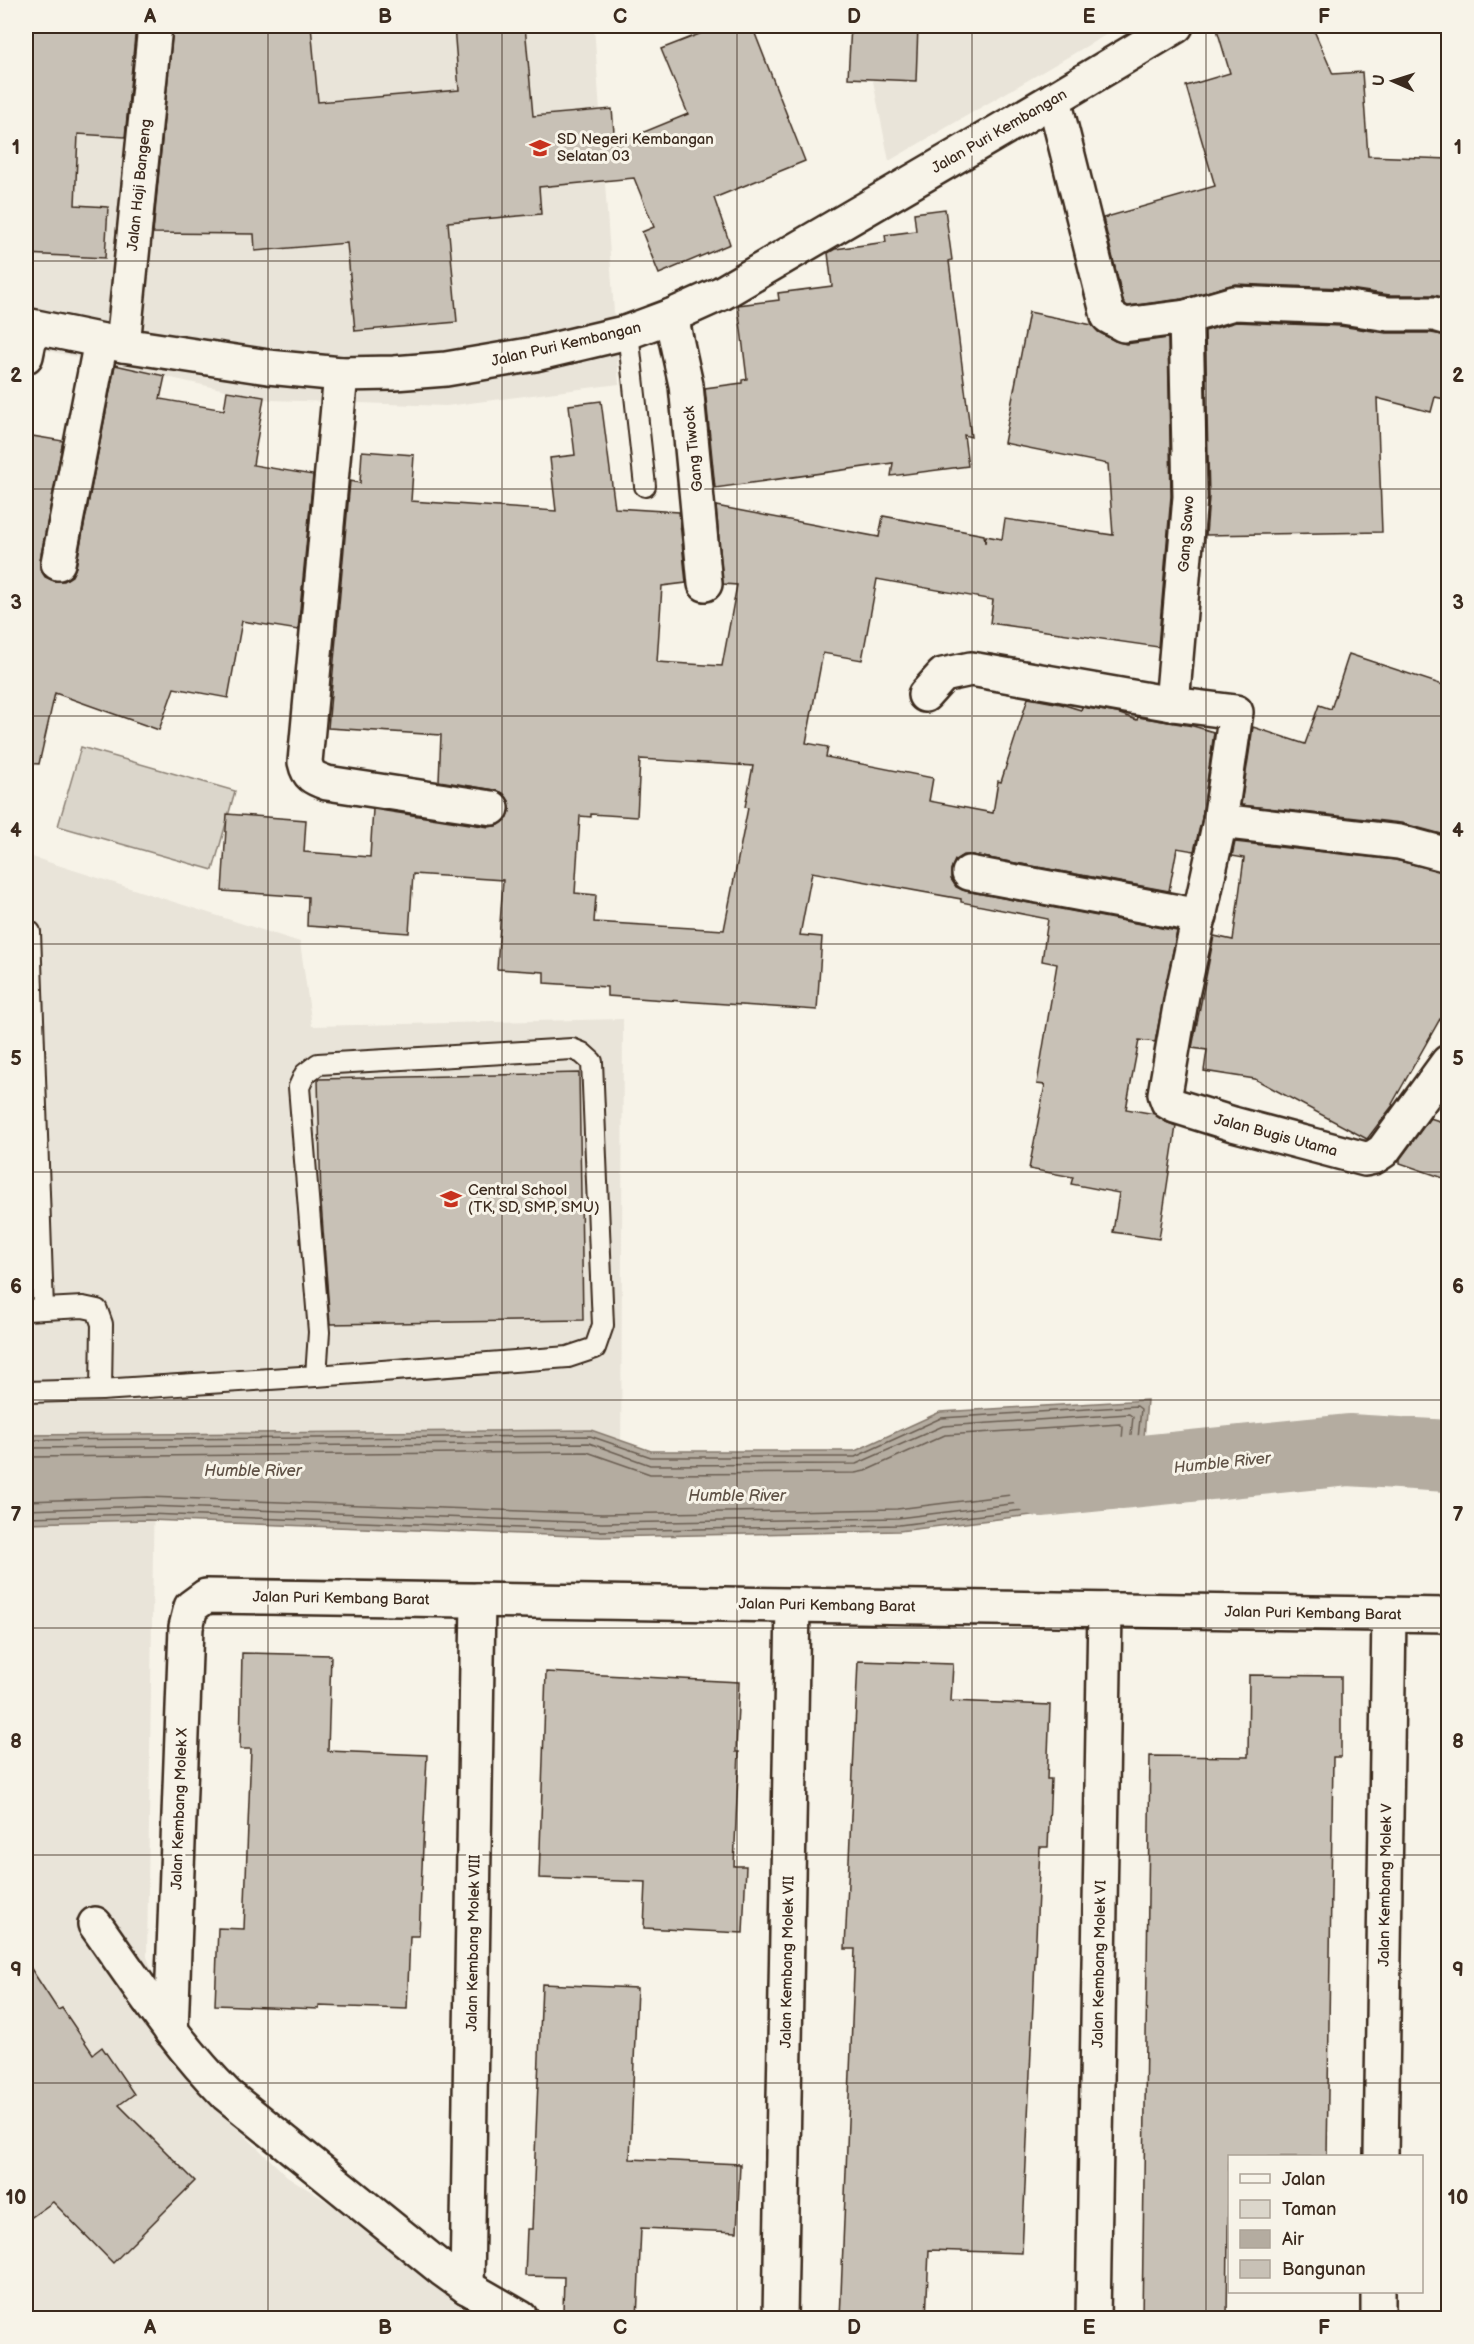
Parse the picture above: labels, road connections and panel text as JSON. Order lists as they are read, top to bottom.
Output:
{
  "streets": {
    "street": [
      "Jalan Puri Kembangan",
      "Jalan Haji Bangeng",
      "Gang Tiwock",
      "Gang Sawo",
      "Jalan Bugis Utama",
      "Jalan Puri Kembang Barat",
      "Jalan Kembang Molek X",
      "Jalan Kembang Molek V",
      "Jalan Kembang Molek VIII",
      "Jalan Kembang Molek VII",
      "Jalan Kembang Molek VI"
    ]
  },
  "crossings": [
    ["Jalan Puri Kembangan", "Jalan Haji Bangeng"],
    ["Jalan Puri Kembangan", "Gang Tiwock"],
    ["Jalan Puri Kembang Barat", "Jalan Kembang Molek X"],
    ["Jalan Puri Kembang Barat", "Jalan Kembang Molek V"],
    ["Jalan Puri Kembang Barat", "Jalan Kembang Molek VIII"],
    ["Jalan Puri Kembang Barat", "Jalan Kembang Molek VII"],
    ["Jalan Puri Kembang Barat", "Jalan Kembang Molek VI"]
  ],
  "water": ["Humble River"],
  "places": {
    "school or university": ["SD Negeri Kembangan Selatan 03", "Central School (TK, SD, SMP, SMU)"]
  },
  "legend": [
    "Jalan",
    "Taman",
    "Air",
    "Bangunan"
  ],
  "north": "left",
  "grid": {
    "columns": [
      "A",
      "B",
      "C",
      "D",
      "E",
      "F"
    ],
    "rows": [
      "1",
      "2",
      "3",
      "4",
      "5",
      "6",
      "7",
      "8",
      "9",
      "10"
    ]
  }
}
